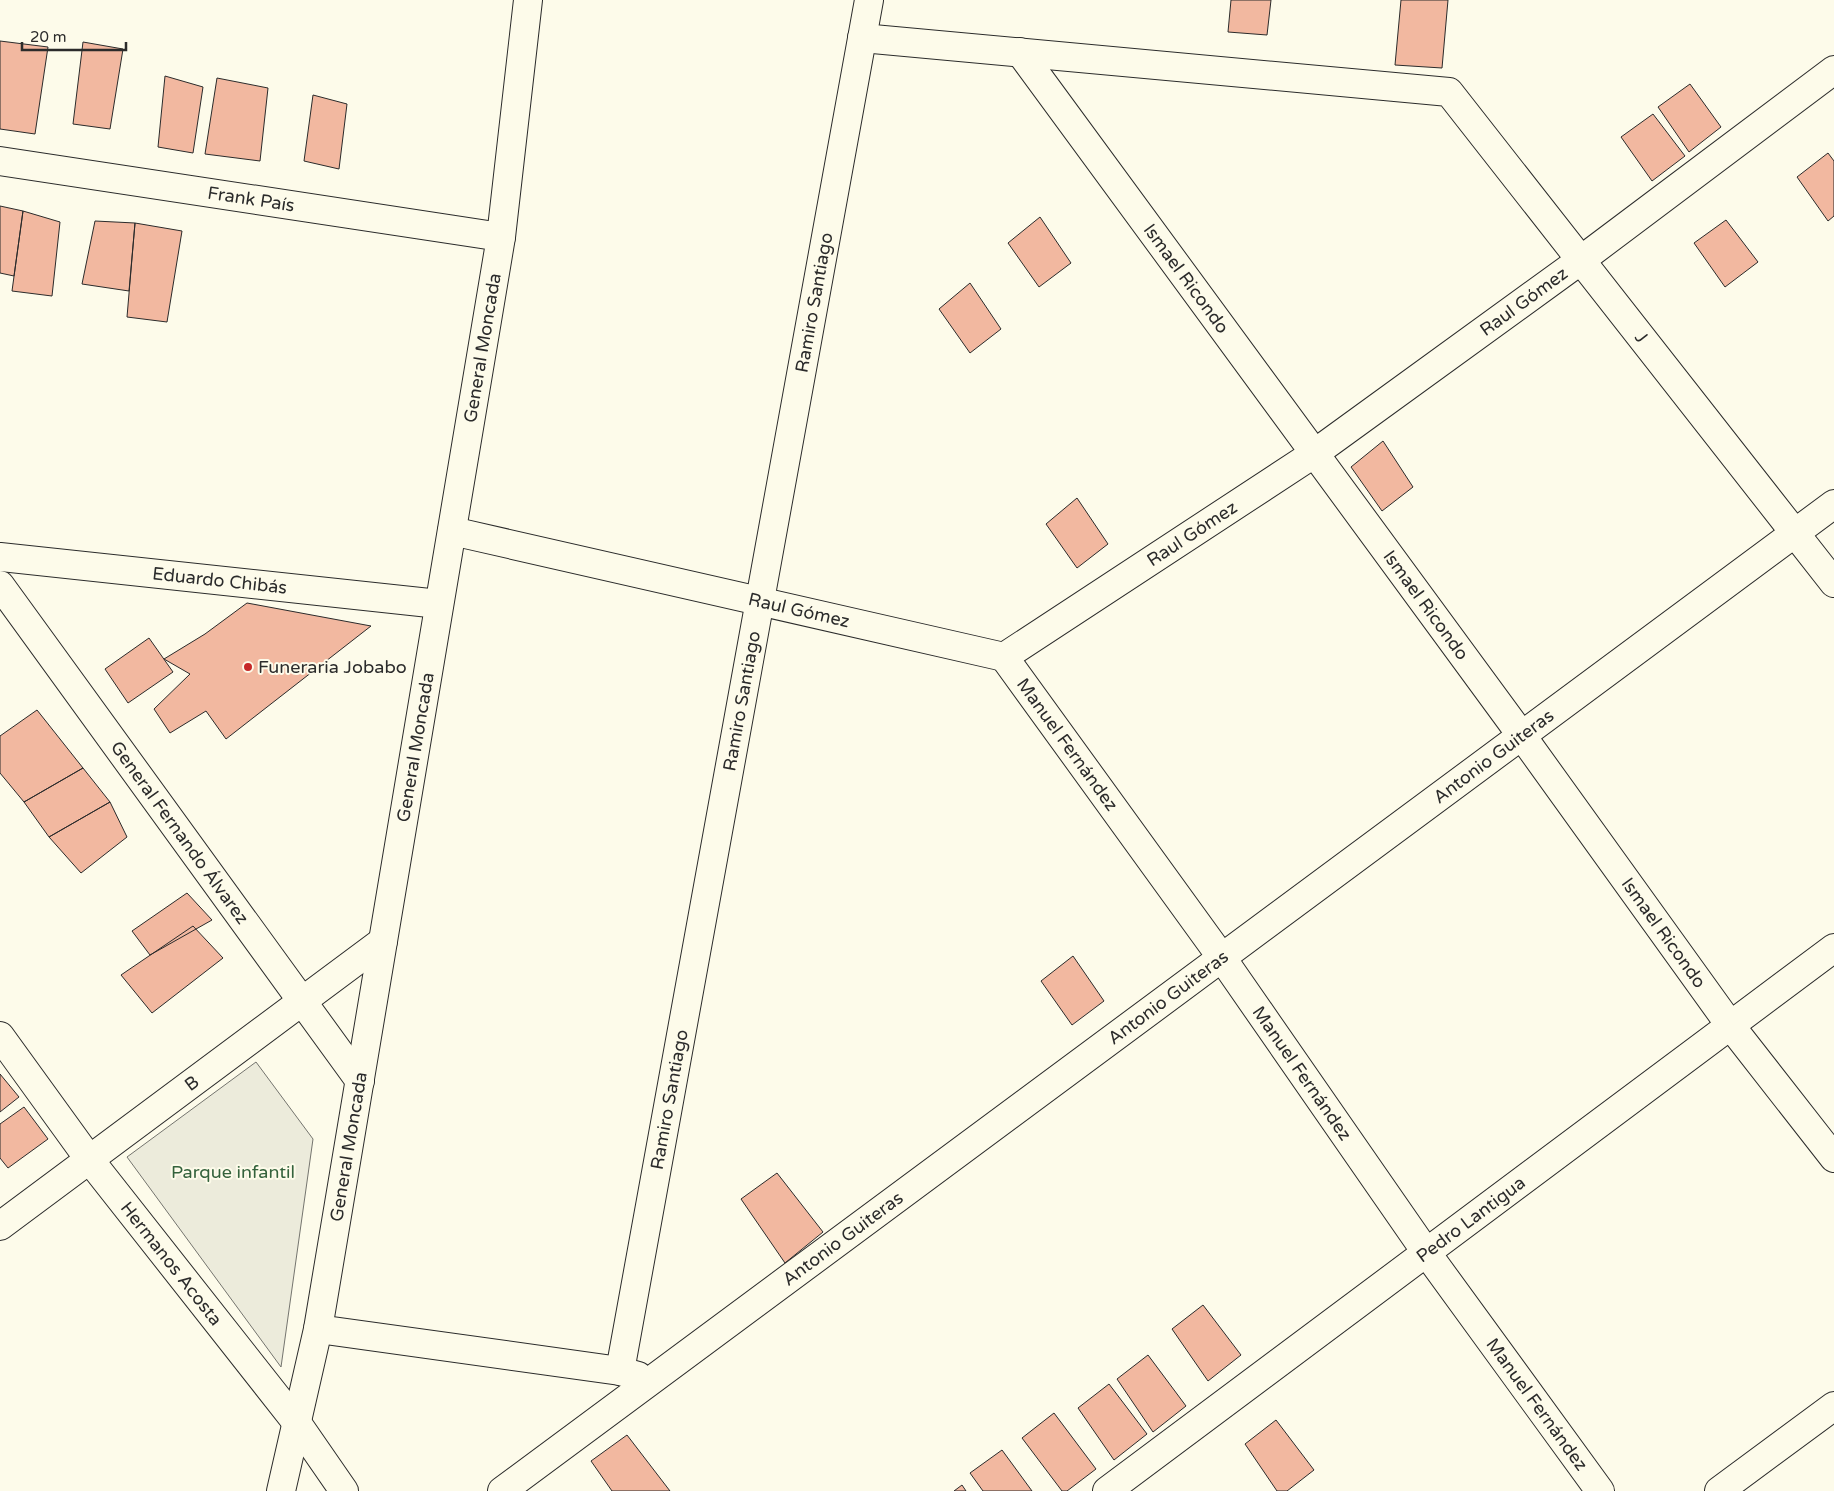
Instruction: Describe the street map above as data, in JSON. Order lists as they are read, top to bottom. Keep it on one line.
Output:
{"streets":{"street":["Frank País","Ismael Ricondo","Raul Gómez","Ramiro Santiago","J","General Moncada","Eduardo Chibás","Manuel Fernández","Antonio Guiteras","General Fernando Álvarez","B","Pedro Lantigua","Hermanos Acosta"]},"crossings":[["Frank País","General Moncada"],["Ismael Ricondo","Raul Gómez"],["Ismael Ricondo","J"],["Ismael Ricondo","Antonio Guiteras"],["Ismael Ricondo","Pedro Lantigua"],["Raul Gómez","Ramiro Santiago"],["Raul Gómez","J"],["Raul Gómez","General Moncada"],["Raul Gómez","Manuel Fernández"],["J","Antonio Guiteras"],["General Moncada","Eduardo Chibás"],["General Moncada","General Fernando Álvarez"],["General Moncada","B"],["General Moncada","Hermanos Acosta"],["Manuel Fernández","Antonio Guiteras"],["Manuel Fernández","Pedro Lantigua"],["General Fernando Álvarez","B"],["B","Hermanos Acosta"]],"parks":["Parque infantil"],"places":["Funeraria Jobabo"],"scale_bar":"20 m"}
